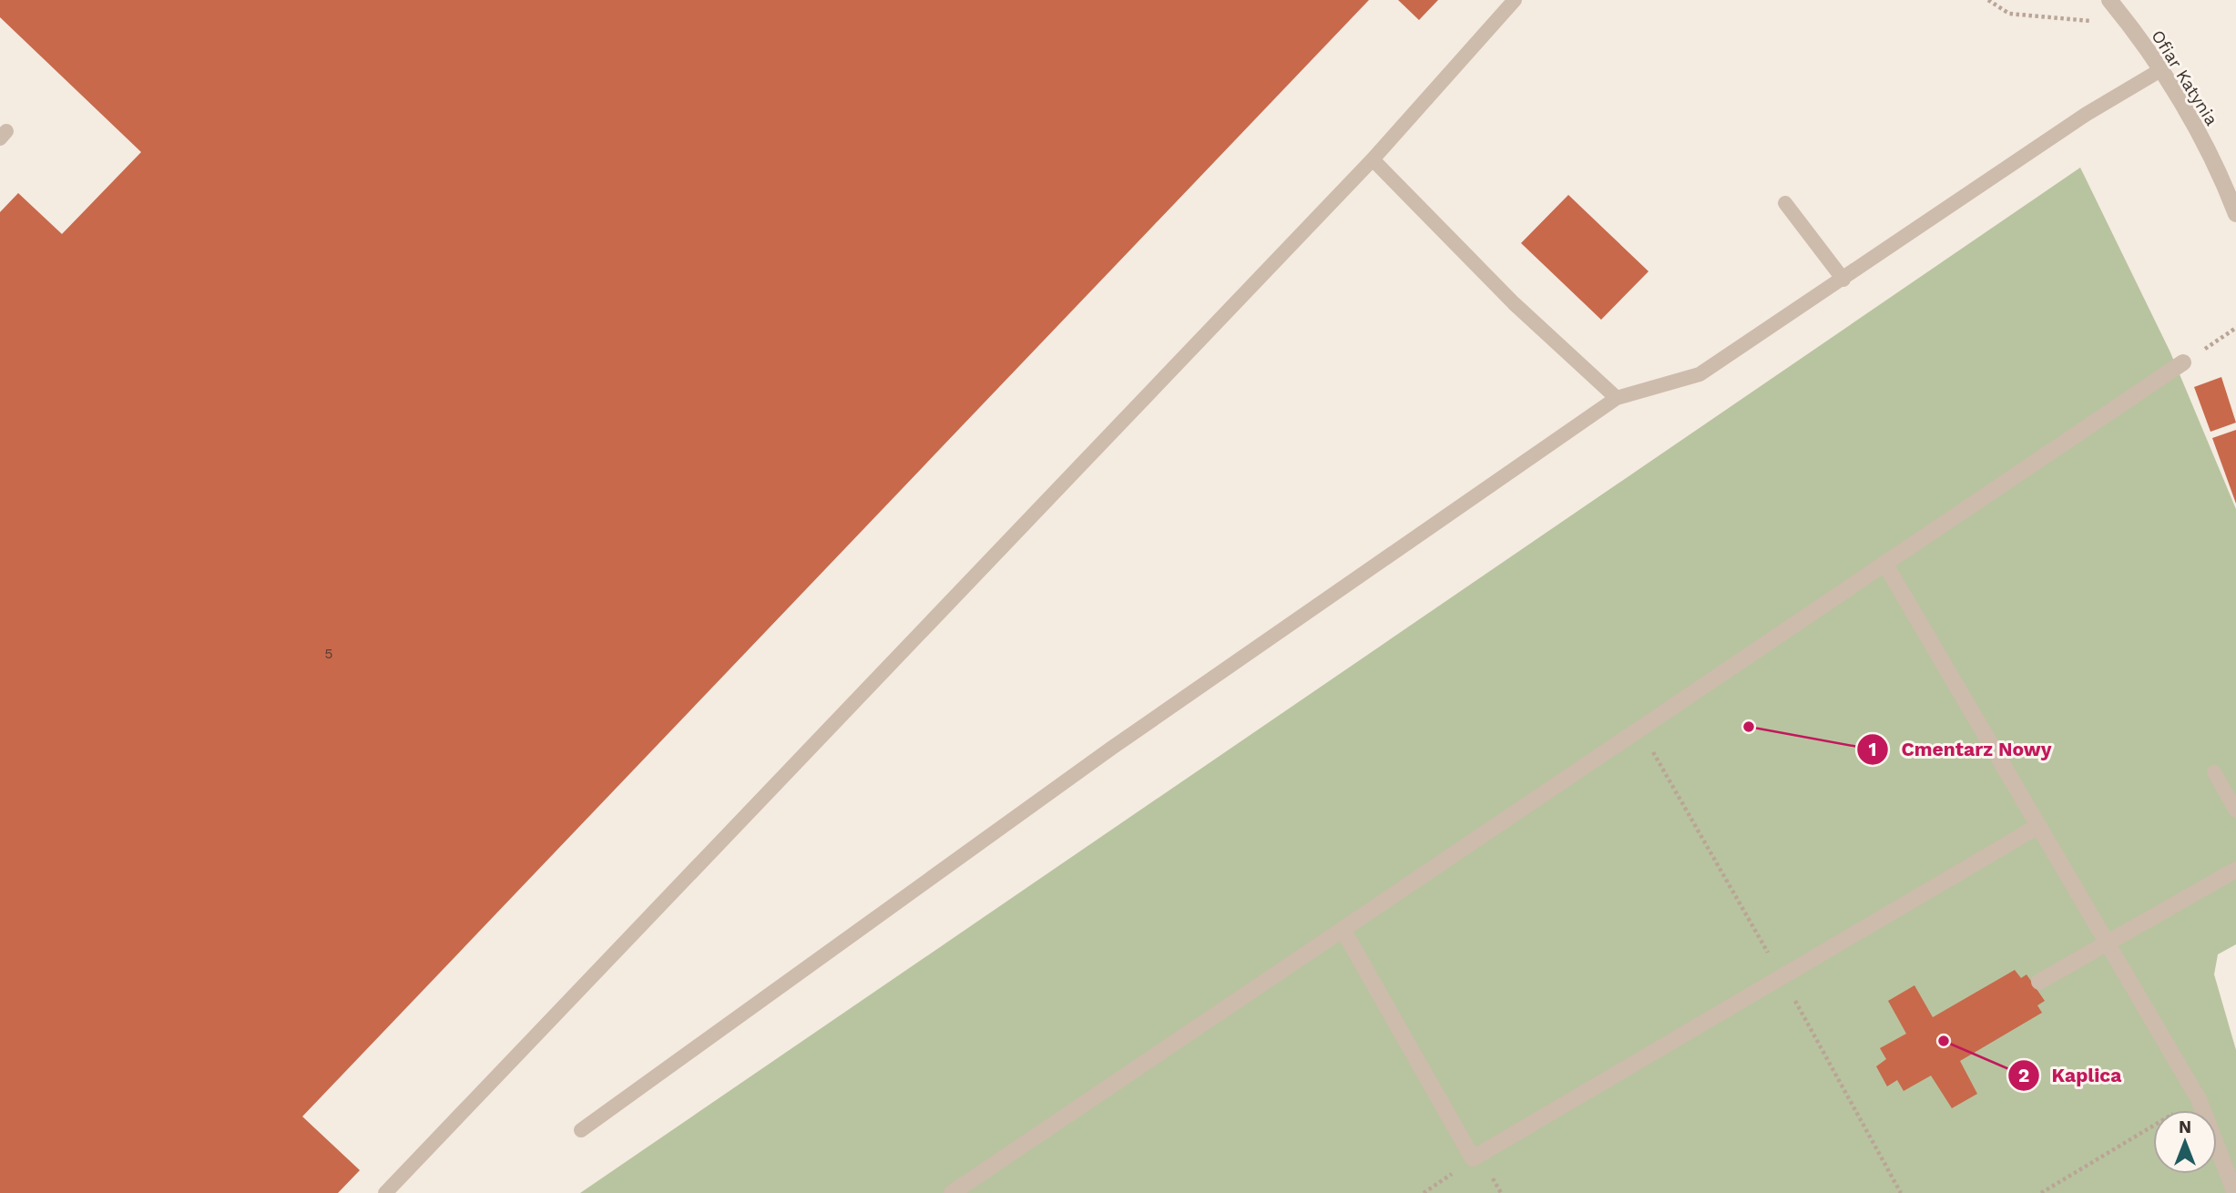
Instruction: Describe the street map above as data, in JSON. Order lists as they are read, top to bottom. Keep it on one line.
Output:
{"streets":{"street":["Ofiar Katynia"]},"places":["Cmentarz Nowy","Kaplica"],"house_numbers":["5"],"north":"top"}
